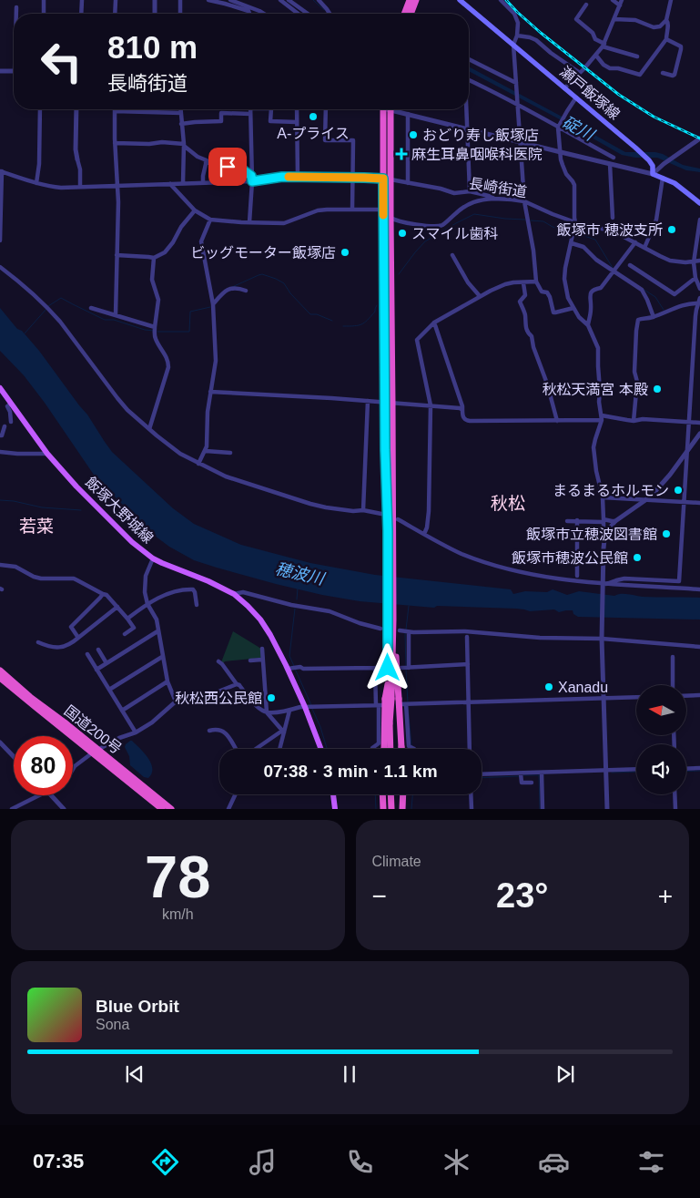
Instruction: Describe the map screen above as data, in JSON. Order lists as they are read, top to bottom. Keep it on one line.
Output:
{"streets":{"highway":["国道200号"],"main road":["瀬戸飯塚線","飯塚大野城線"],"street":["長崎街道"]},"districts":["秋松","若菜"],"water":["碇川","穂波川"],"places":{"other":["A-プライス","おどり寿し飯塚店","飯塚市 穂波支所","スマイル歯科","ビッグモーター飯塚店","秋松天満宮 本殿","まるまるホルモン","飯塚市立穂波図書館","飯塚市穂波公民館","Xanadu","秋松西公民館"],"health":["麻生耳鼻咽喉科医院"]},"north":"left","page":{"turn":["810 m","長崎街道"],"limit":"80","trip":"07:38 · 3 min · 1.1 km","tile":[["78","km/h"],"Climate"],"heat":["−","23°","+"],"song":["Blue Orbit","Sona"],"tabs":"07:35"}}
